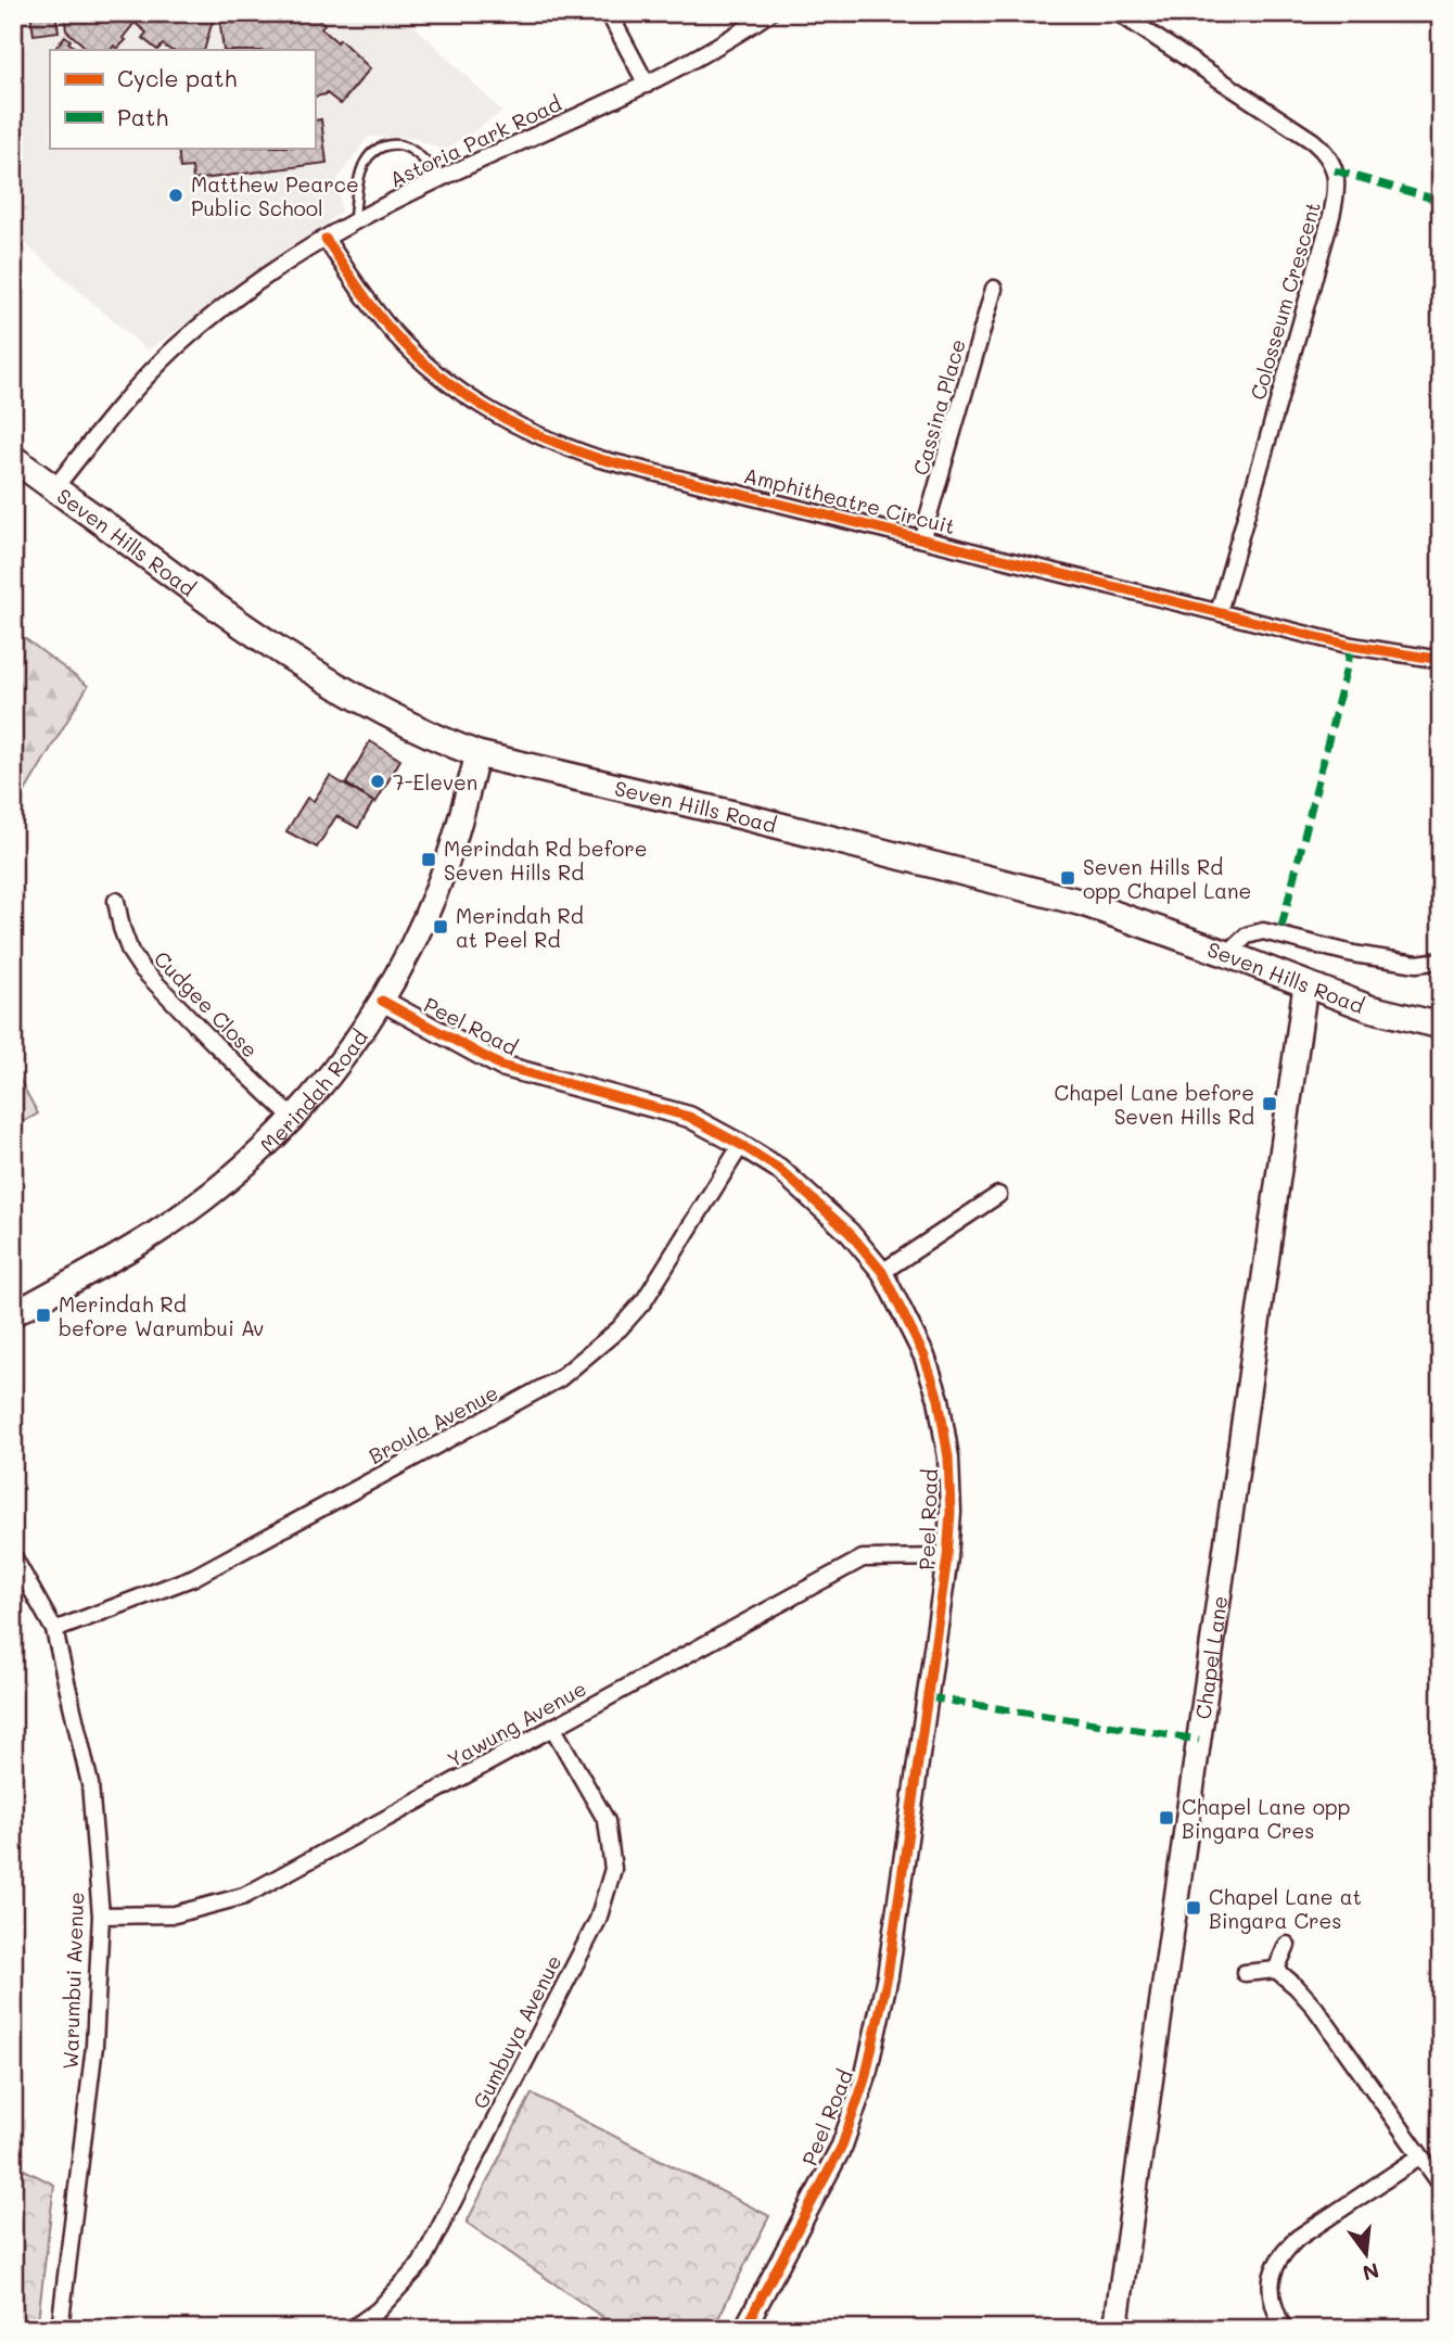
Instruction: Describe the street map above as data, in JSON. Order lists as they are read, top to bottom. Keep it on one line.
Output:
{"streets":{"main road":["Seven Hills Road","Merindah Road","Chapel Lane"],"street":["Astoria Park Road","Colosseum Crescent","Cassina Place","Amphitheatre Circuit","Cudgee Close","Peel Road","Broula Avenue","Yawung Avenue","Warumbui Avenue","Gumbuya Avenue"]},"crossings":[["Astoria Park Road","Amphitheatre Circuit"],["Astoria Park Road","Seven Hills Road"],["Colosseum Crescent","Amphitheatre Circuit"],["Cassina Place","Amphitheatre Circuit"],["Seven Hills Road","Merindah Road"],["Seven Hills Road","Chapel Lane"],["Cudgee Close","Merindah Road"],["Peel Road","Merindah Road"],["Peel Road","Broula Avenue"],["Peel Road","Yawung Avenue"],["Broula Avenue","Warumbui Avenue"],["Yawung Avenue","Warumbui Avenue"],["Yawung Avenue","Gumbuya Avenue"]],"places":{"other":["Matthew Pearce Public School","7-Eleven"],"transit":["Merindah Rd before Seven Hills Rd","Seven Hills Rd opp Chapel Lane","Merindah Rd at Peel Rd","Chapel Lane before Seven Hills Rd","Merindah Rd before Warumbui Av","Chapel Lane opp Bingara Cres","Chapel Lane at Bingara Cres"]},"legend":["Cycle path","Path"],"north":"bottom"}
